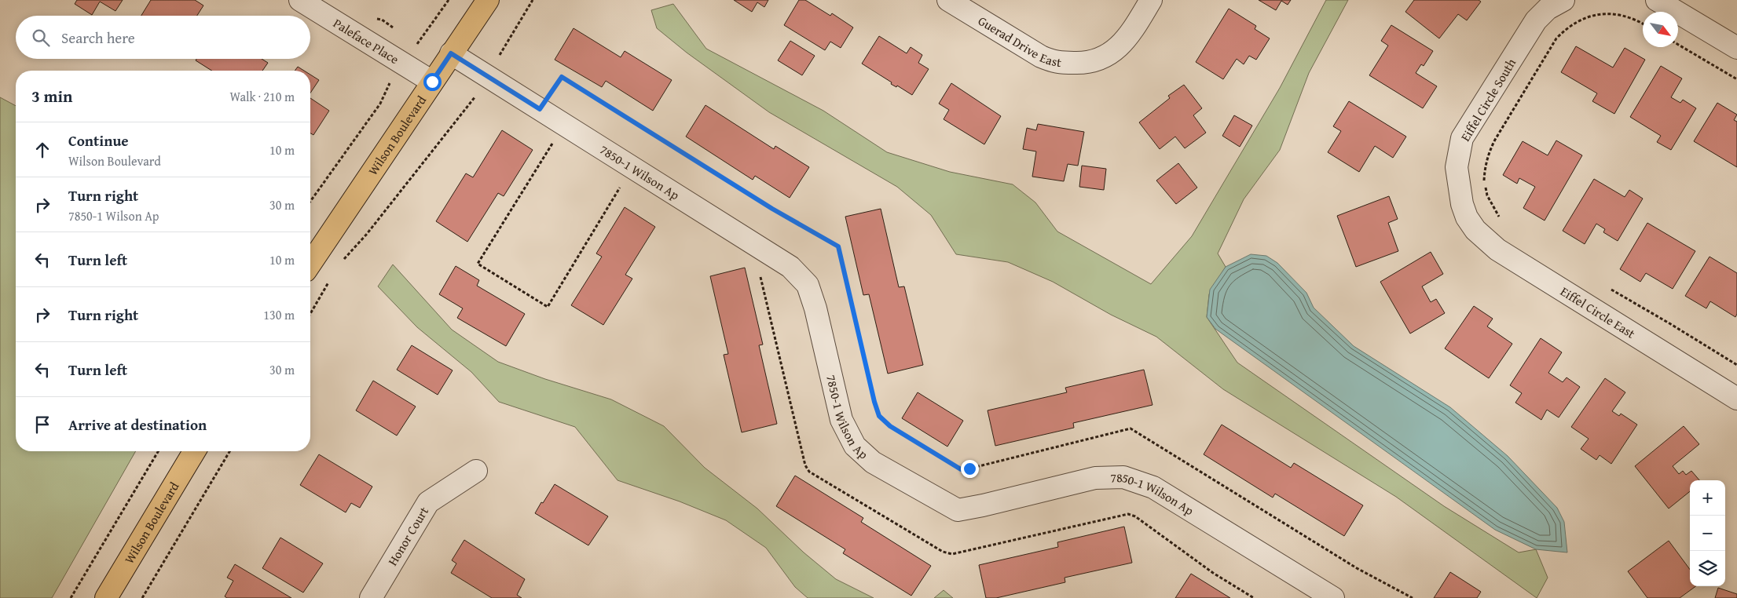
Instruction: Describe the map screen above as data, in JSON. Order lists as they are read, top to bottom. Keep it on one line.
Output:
{"streets":{"main road":["Wilson Boulevard"],"street":["Guerad Drive East","Paleface Place","Eiffel Circle South","7850-1 Wilson Ap","Eiffel Circle East","Honor Court"]},"crossings":[["Paleface Place","Wilson Boulevard"],["Eiffel Circle South","Eiffel Circle East"],["Wilson Boulevard","7850-1 Wilson Ap"]],"north":"bottom right","page":{"search":"Search here","heading":["3 min","Walk · 210 m"],"list":[["Continue","Wilson Boulevard","10 m"],["Turn right","7850-1 Wilson Ap","30 m"],["Turn left","10 m"],["Turn right","130 m"],["Turn left","30 m"],"Arrive at destination"],"map_buttons":["+","−"]}}
